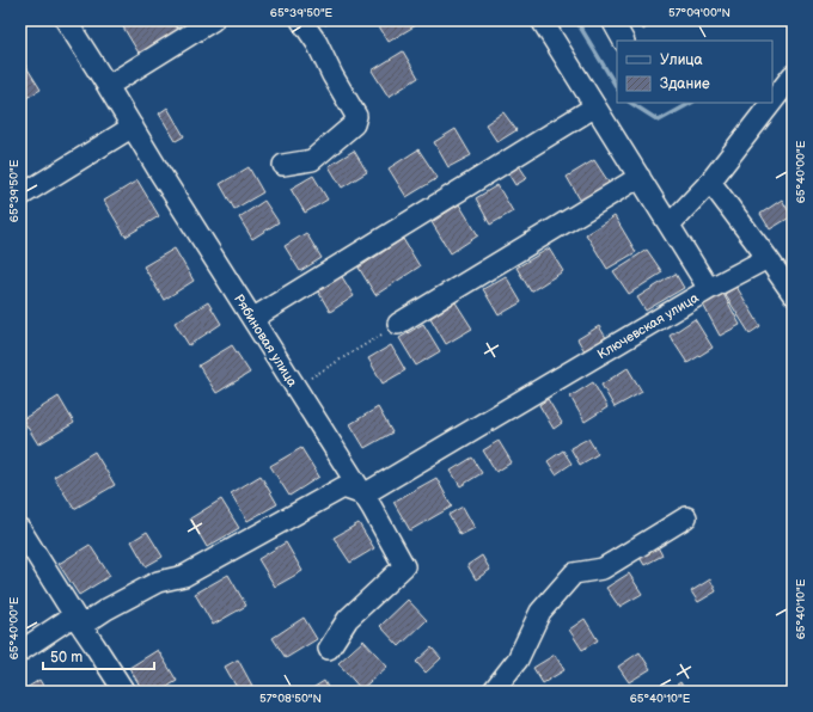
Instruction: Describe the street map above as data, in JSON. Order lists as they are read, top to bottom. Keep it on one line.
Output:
{"streets":{"street":["Ключевская улица","Рябиновая улица"]},"crossings":[["Ключевская улица","Рябиновая улица"]],"legend":["Улица","Здание"],"scale_bar":"50 m","coordinates":["65°39'50\"E","57°09'00\"N","65°40'00\"E","65°40'10\"E","57°08'50\"N"]}
